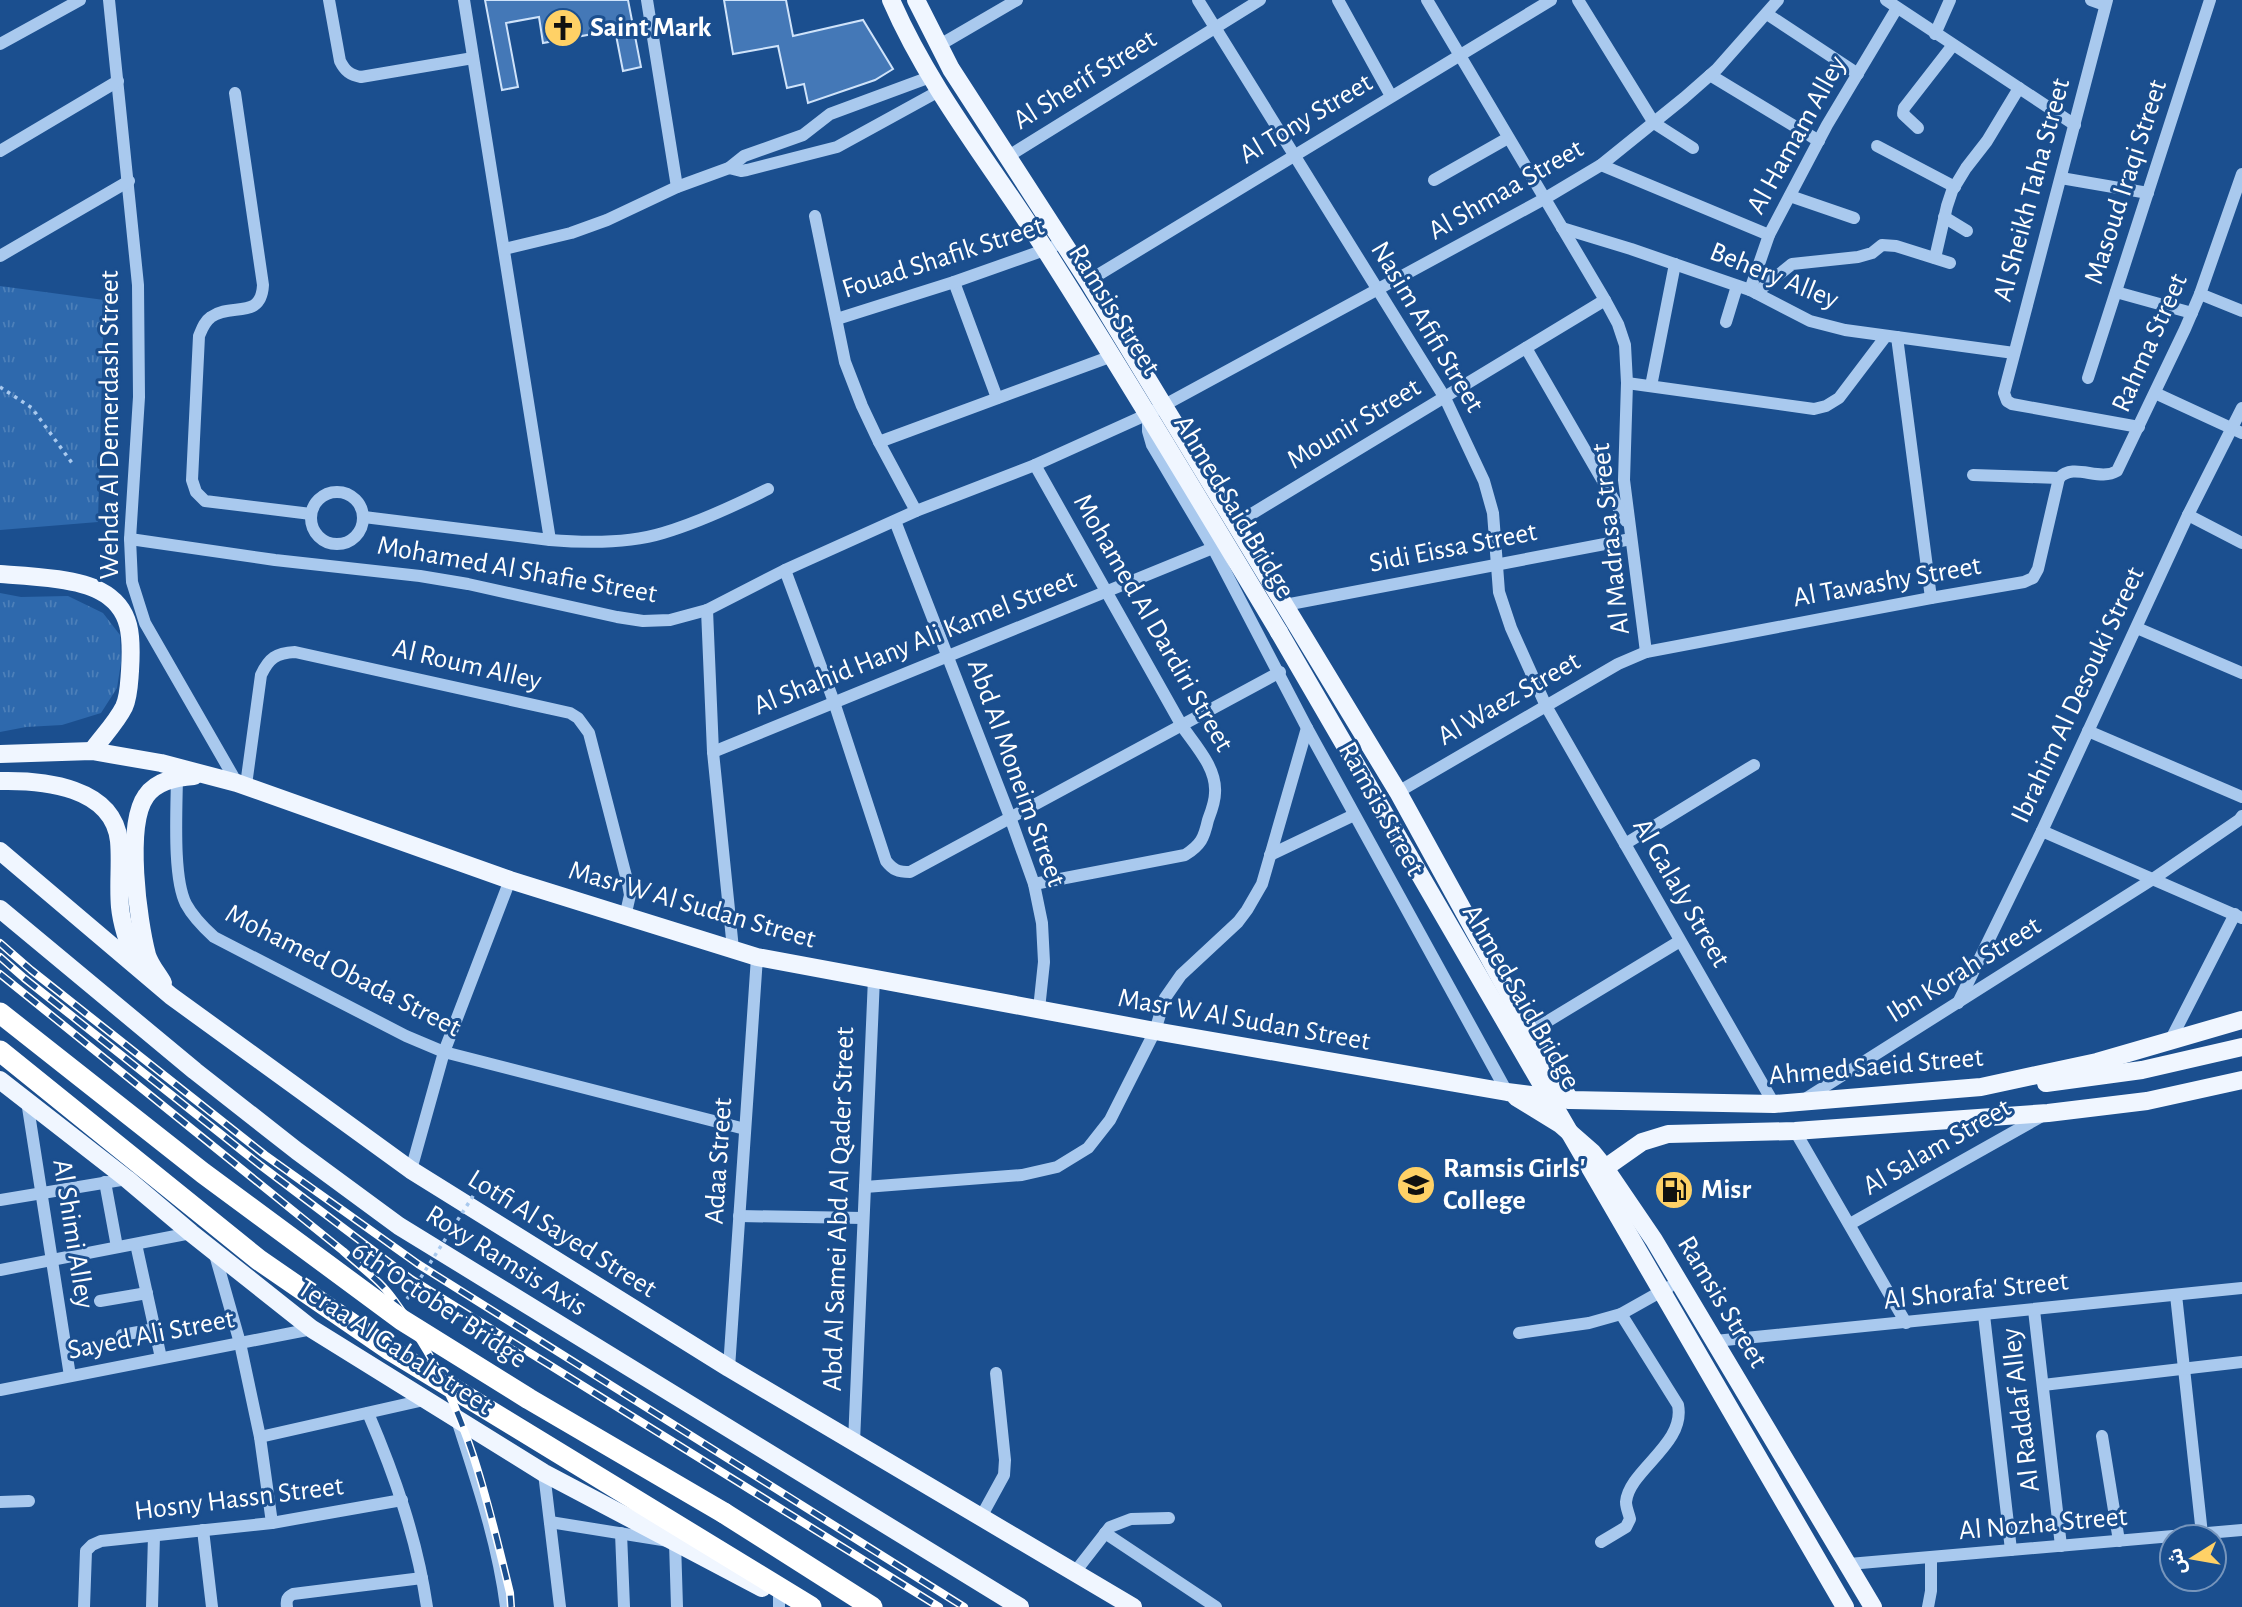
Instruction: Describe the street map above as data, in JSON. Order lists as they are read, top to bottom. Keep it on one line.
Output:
{"streets":{"highway":["6th October Bridge"],"main road":["Ramsis Street","Ahmed Said Bridge","Masr W Al Sudan Street","Ahmed Saeid Street","Lotfi Al Sayed Street","Roxy Ramsis Axis","Teraa Al Gabal Street"],"street":["Al Sherif Street","Al Tony Street","Al Hamam Alley","Masoud Iraqi Street","Al Shmaa Street","Al Sheikh Taha Street","Fouad Shafik Street","Behery Alley","Nasim Afifi Street","Rahma Street","Mounir Street","Wehda Al Demerdash Street","Al Madrasa Street","Sidi Eissa Street","Mohamed Al Shafie Street","Al Tawashy Street","Mohamed Al Dardiri Street","Al Shahid Hany Ali Kamel Street","Al Roum Alley","Ibrahim Al Desouki Street","Al Waez Street","Abd Al Moneim Street","Al Galaly Street","Ibn Korah Street","Mohamed Obada Street","Al Salam Street","Adaa Street","Abd Al Samei Abd Al Qader Street","Al Shimi Alley","Al Shorafa' Street","Sayed Ali Street","Al Raddaf Alley","Hosny Hassn Street","Al Nozha Street"]},"crossings":[["Al Sherif Street","Ramsis Street"],["Al Sherif Street","Nasim Afifi Street"],["Al Tony Street","Ramsis Street"],["Al Tony Street","Nasim Afifi Street"],["Al Tony Street","Al Madrasa Street"],["Al Hamam Alley","Behery Alley"],["Al Shmaa Street","Ramsis Street"],["Al Shmaa Street","Nasim Afifi Street"],["Al Shmaa Street","Ahmed Said Bridge"],["Al Shmaa Street","Al Madrasa Street"],["Al Shmaa Street","Mohamed Al Shafie Street"],["Al Sheikh Taha Street","Behery Alley"],["Al Sheikh Taha Street","Rahma Street"],["Fouad Shafik Street","Ramsis Street"],["Behery Alley","Al Madrasa Street"],["Ramsis Street","Mounir Street"],["Ramsis Street","Ahmed Said Bridge"],["Ramsis Street","Sidi Eissa Street"],["Ramsis Street","Mohamed Al Shafie Street"],["Ramsis Street","Al Shahid Hany Ali Kamel Street"],["Ramsis Street","Al Waez Street"],["Ramsis Street","Masr W Al Sudan Street"],["Ramsis Street","Ahmed Saeid Street"],["Ramsis Street","Al Shorafa' Street"],["Ramsis Street","Al Nozha Street"],["Nasim Afifi Street","Mounir Street"],["Nasim Afifi Street","Sidi Eissa Street"],["Nasim Afifi Street","Al Waez Street"],["Nasim Afifi Street","Al Galaly Street"],["Rahma Street","Al Tawashy Street"],["Mounir Street","Al Madrasa Street"],["Wehda Al Demerdash Street","Mohamed Al Shafie Street"],["Wehda Al Demerdash Street","Al Roum Alley"],["Wehda Al Demerdash Street","Masr W Al Sudan Street"],["Ahmed Said Bridge","Mohamed Al Shafie Street"],["Al Madrasa Street","Sidi Eissa Street"],["Al Madrasa Street","Al Tawashy Street"],["Al Madrasa Street","Al Waez Street"],["Mohamed Al Shafie Street","Mohamed Al Dardiri Street"],["Mohamed Al Shafie Street","Abd Al Moneim Street"],["Al Tawashy Street","Al Waez Street"],["Mohamed Al Dardiri Street","Al Shahid Hany Ali Kamel Street"],["Mohamed Al Dardiri Street","Abd Al Moneim Street"],["Al Shahid Hany Ali Kamel Street","Abd Al Moneim Street"],["Al Roum Alley","Masr W Al Sudan Street"],["Ibrahim Al Desouki Street","Ibn Korah Street"],["Al Waez Street","Al Galaly Street"],["Abd Al Moneim Street","Masr W Al Sudan Street"],["Al Galaly Street","Ahmed Saeid Street"],["Masr W Al Sudan Street","Mohamed Obada Street"],["Masr W Al Sudan Street","Ahmed Saeid Street"],["Masr W Al Sudan Street","Adaa Street"],["Masr W Al Sudan Street","Abd Al Samei Abd Al Qader Street"],["Ibn Korah Street","Ahmed Saeid Street"],["Mohamed Obada Street","Adaa Street"],["Ahmed Saeid Street","Al Salam Street"],["Adaa Street","Lotfi Al Sayed Street"],["Abd Al Samei Abd Al Qader Street","Lotfi Al Sayed Street"],["Al Shimi Alley","Sayed Ali Street"],["Al Shimi Alley","Teraa Al Gabal Street"],["Al Shorafa' Street","Al Raddaf Alley"],["Sayed Ali Street","Teraa Al Gabal Street"],["Al Raddaf Alley","Al Nozha Street"]],"places":{"church":["Saint Mark"],"school or university":["Ramsis Girls' College"],"fuel station":["Misr"]},"north":"left"}
